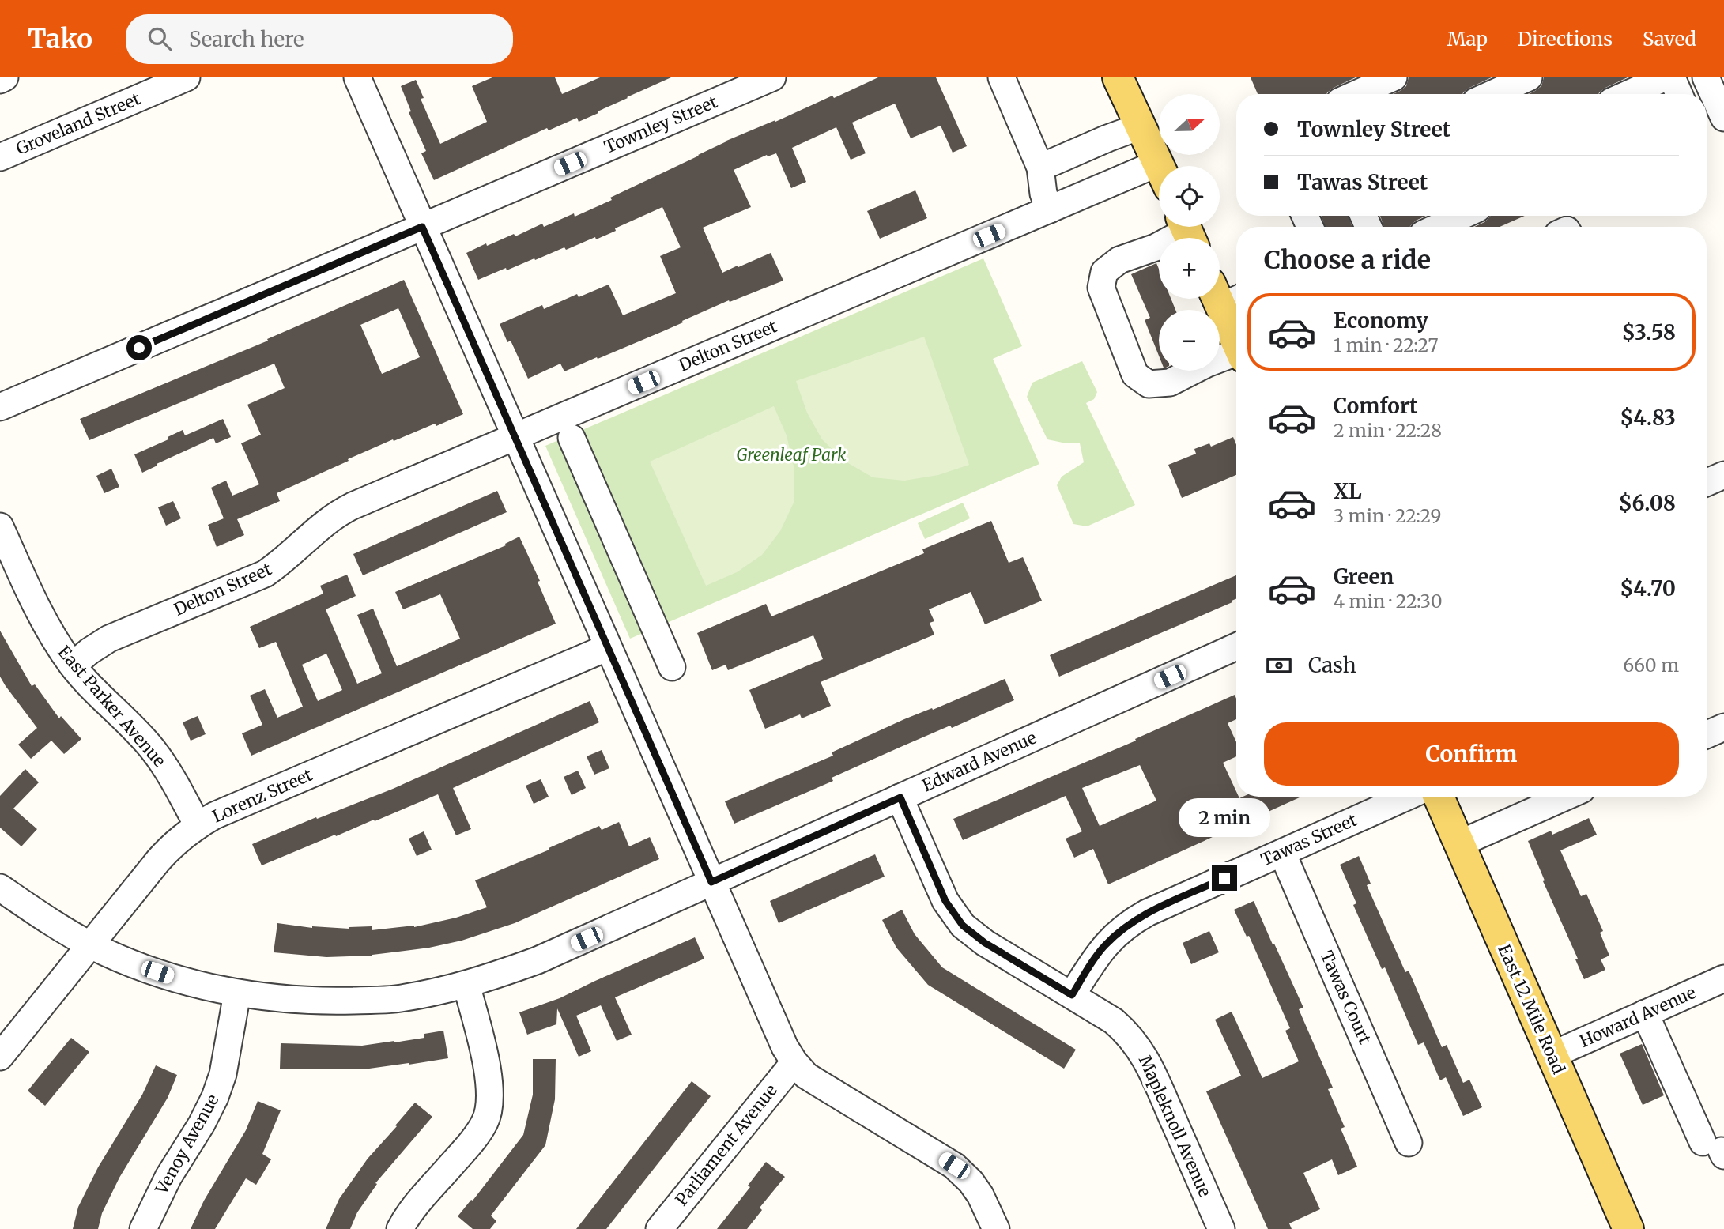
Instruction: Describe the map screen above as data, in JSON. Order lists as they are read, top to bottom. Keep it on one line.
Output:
{"streets":{"main road":["East 12 Mile Road"],"street":["Groveland Street","Townley Street","Delton Street","East Parker Avenue","Edward Avenue","Lorenz Street","Tawas Street","Tawas Court","Howard Avenue","Mapleknoll Avenue","Venoy Avenue","Parliament Avenue"]},"crossings":[["Delton Street","East Parker Avenue"],["East Parker Avenue","Lorenz Street"],["Edward Avenue","Lorenz Street"],["Edward Avenue","Mapleknoll Avenue"],["Edward Avenue","Venoy Avenue"],["Tawas Street","Tawas Court"],["Tawas Street","Mapleknoll Avenue"],["East 12 Mile Road","Howard Avenue"]],"parks":["Greenleaf Park"],"north":"right","page":{"header":"Tako","search":"Search here","nav":["Map","Directions","Saved"],"map_buttons":["+","−"],"banner":["Townley Street","Tawas Street"],"heading":"Choose a ride","list":[{"name":"Economy","note":"1 min · 22:27","value":"$3.58"},{"name":"Comfort","note":"2 min · 22:28","value":"$4.83"},{"name":"XL","note":"3 min · 22:29","value":"$6.08"},{"name":"Green","note":"4 min · 22:30","value":"$4.70"}],"pay":["Cash","660 m"],"buttons":"Confirm","bubble":"2 min"}}
